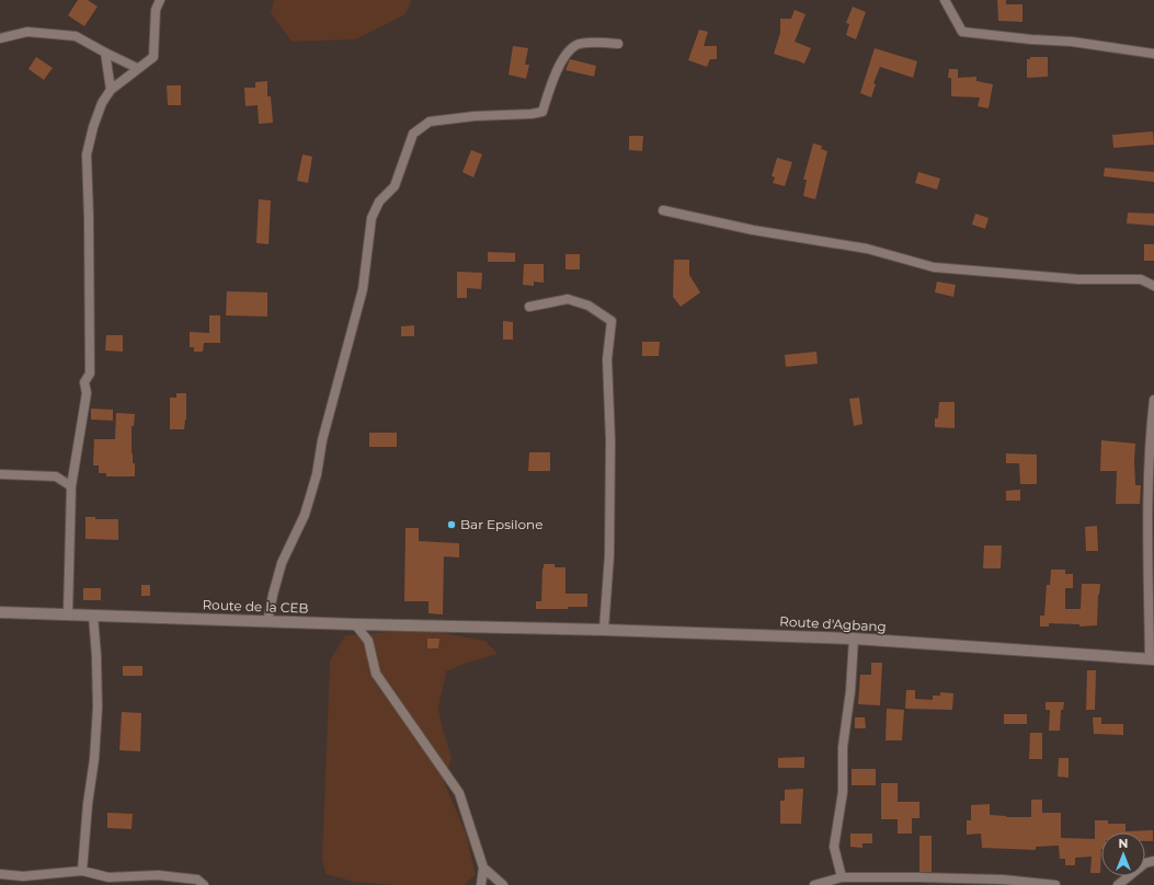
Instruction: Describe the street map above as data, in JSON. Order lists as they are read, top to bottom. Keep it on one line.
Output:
{"streets":{"main road":["Route de la CEB","Route d'Agbang"]},"crossings":[["Route de la CEB","Route d'Agbang"]],"places":["Bar Epsilone"],"north":"top"}
